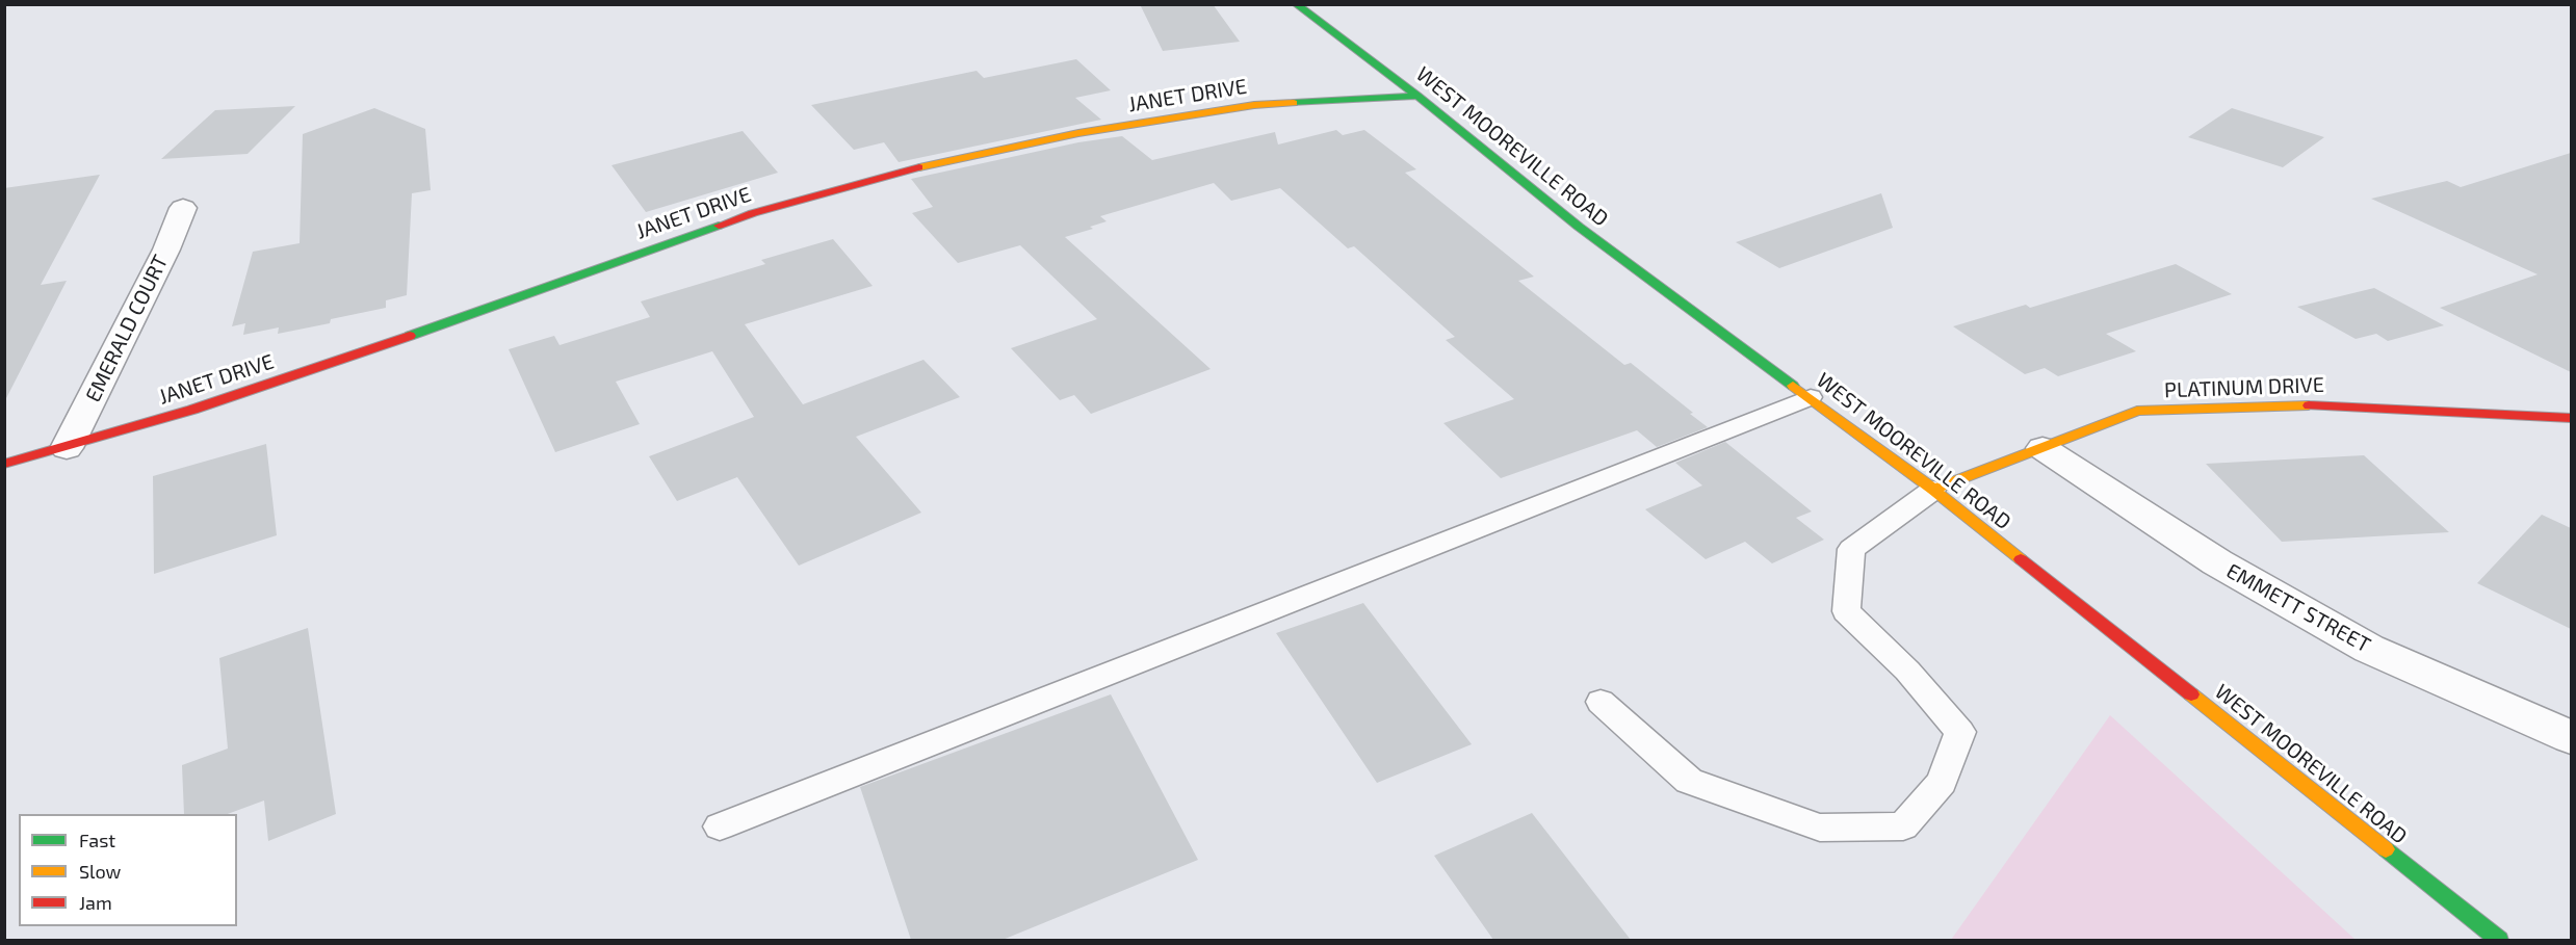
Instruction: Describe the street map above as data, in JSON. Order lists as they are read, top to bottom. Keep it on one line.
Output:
{"streets":{"street":["JANET DRIVE","WEST MOOREVILLE ROAD","EMERALD COURT","PLATINUM DRIVE","EMMETT STREET"]},"crossings":[["JANET DRIVE","WEST MOOREVILLE ROAD"],["JANET DRIVE","EMERALD COURT"],["WEST MOOREVILLE ROAD","PLATINUM DRIVE"],["PLATINUM DRIVE","EMMETT STREET"]],"legend":["Fast","Slow","Jam"]}
